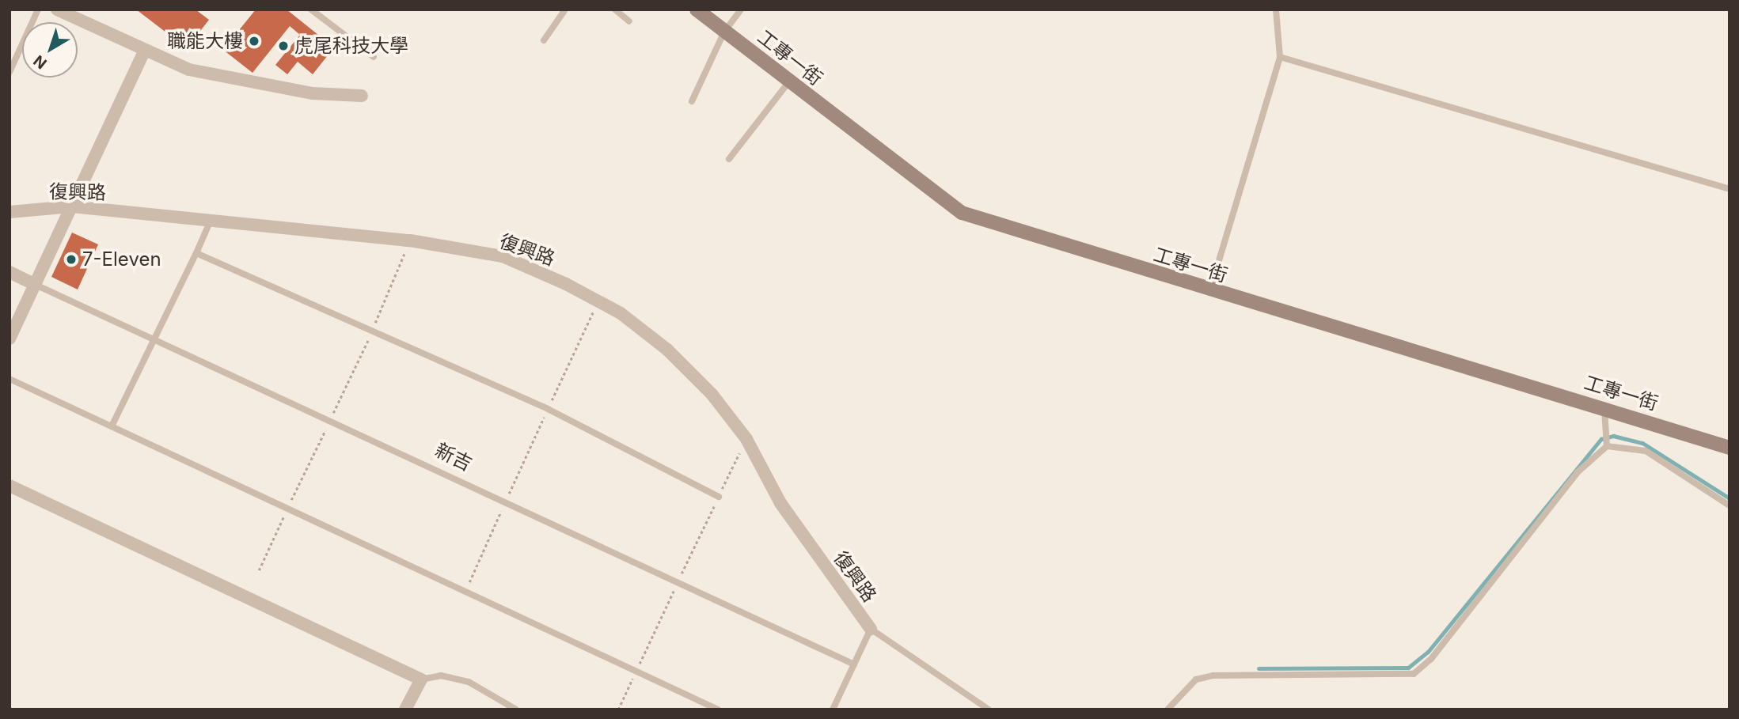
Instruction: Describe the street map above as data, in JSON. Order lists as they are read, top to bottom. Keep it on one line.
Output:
{"streets":{"street":["工專一街","復興路"],"lane":["新吉"]},"places":["職能大樓","虎尾科技大學","7-Eleven"],"north":"bottom left"}
